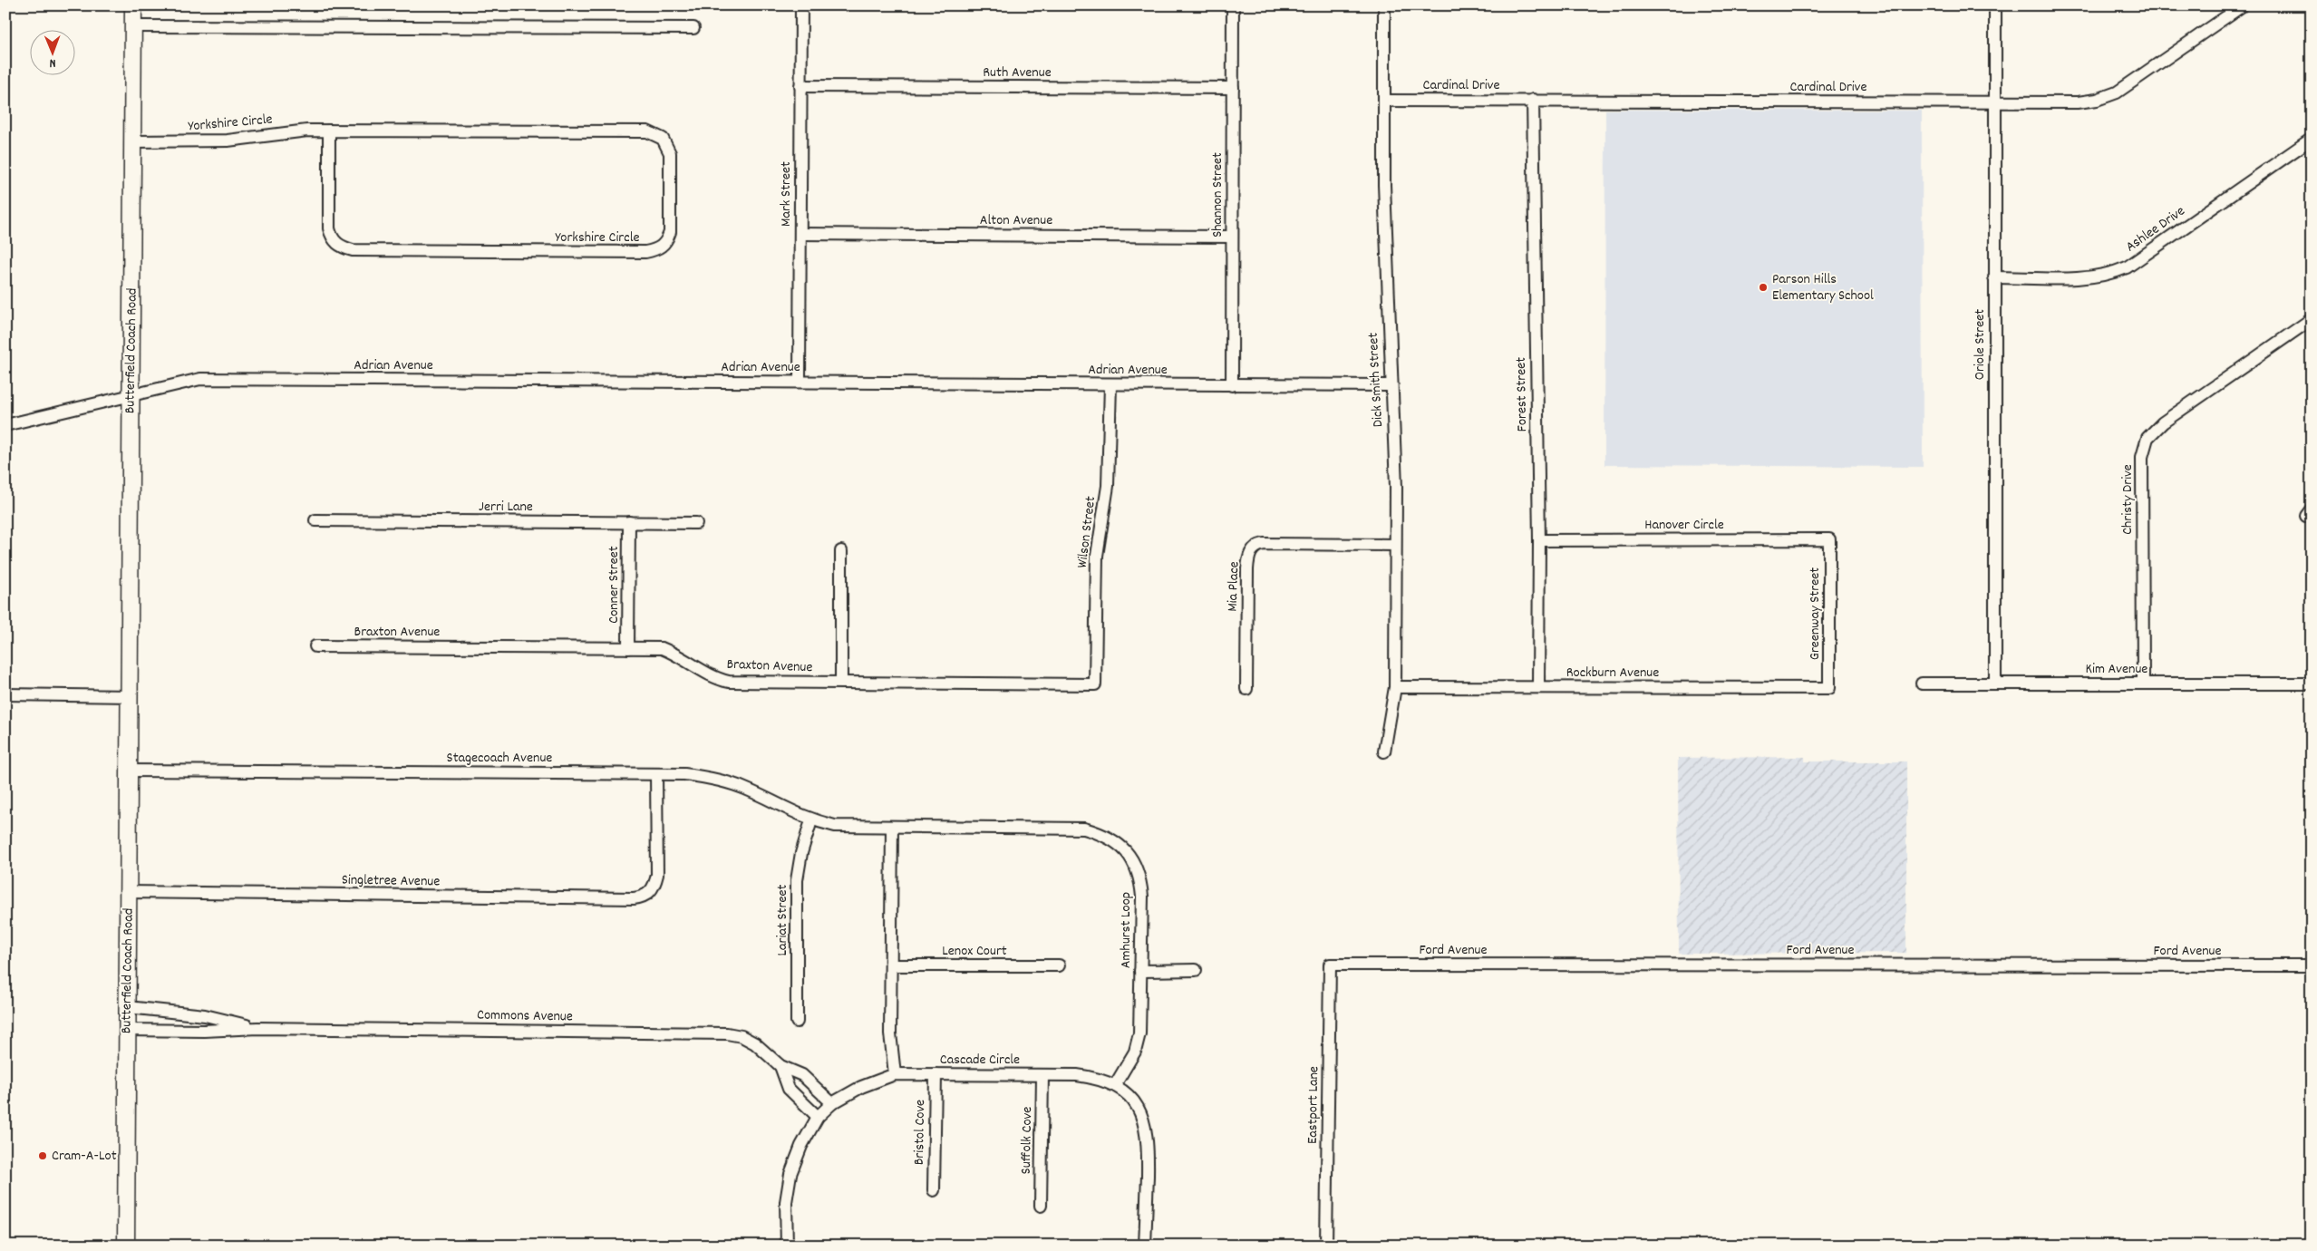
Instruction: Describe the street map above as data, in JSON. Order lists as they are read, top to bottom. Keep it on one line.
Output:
{"streets":{"main road":["Butterfield Coach Road"],"street":["Ruth Avenue","Cardinal Drive","Yorkshire Circle","Mark Street","Shannon Street","Alton Avenue","Ashlee Drive","Oriole Street","Adrian Avenue","Dick Smith Street","Forest Street","Christy Drive","Jerri Lane","Hanover Circle","Wilson Street","Conner Street","Mia Place","Greenway Street","Braxton Avenue","Kim Avenue","Rockburn Avenue","Stagecoach Avenue","Singletree Avenue","Lariat Street","Amhurst Loop","Ford Avenue","Lenox Court","Commons Avenue","Cascade Circle","Eastport Lane","Bristol Cove","Suffolk Cove"]},"crossings":[["Ruth Avenue","Mark Street"],["Ruth Avenue","Shannon Street"],["Cardinal Drive","Oriole Street"],["Cardinal Drive","Dick Smith Street"],["Cardinal Drive","Forest Street"],["Yorkshire Circle","Butterfield Coach Road"],["Mark Street","Alton Avenue"],["Mark Street","Adrian Avenue"],["Shannon Street","Alton Avenue"],["Shannon Street","Adrian Avenue"],["Ashlee Drive","Oriole Street"],["Oriole Street","Kim Avenue"],["Butterfield Coach Road","Adrian Avenue"],["Butterfield Coach Road","Stagecoach Avenue"],["Butterfield Coach Road","Singletree Avenue"],["Butterfield Coach Road","Commons Avenue"],["Adrian Avenue","Dick Smith Street"],["Adrian Avenue","Wilson Street"],["Dick Smith Street","Mia Place"],["Dick Smith Street","Rockburn Avenue"],["Forest Street","Hanover Circle"],["Forest Street","Rockburn Avenue"],["Christy Drive","Kim Avenue"],["Jerri Lane","Conner Street"],["Hanover Circle","Greenway Street"],["Wilson Street","Braxton Avenue"],["Conner Street","Braxton Avenue"],["Greenway Street","Rockburn Avenue"],["Stagecoach Avenue","Singletree Avenue"],["Stagecoach Avenue","Lariat Street"],["Stagecoach Avenue","Amhurst Loop"],["Amhurst Loop","Cascade Circle"],["Ford Avenue","Eastport Lane"],["Commons Avenue","Cascade Circle"],["Cascade Circle","Bristol Cove"],["Cascade Circle","Suffolk Cove"]],"places":["Parson Hills Elementary School","Cram-A-Lot"],"north":"bottom"}
